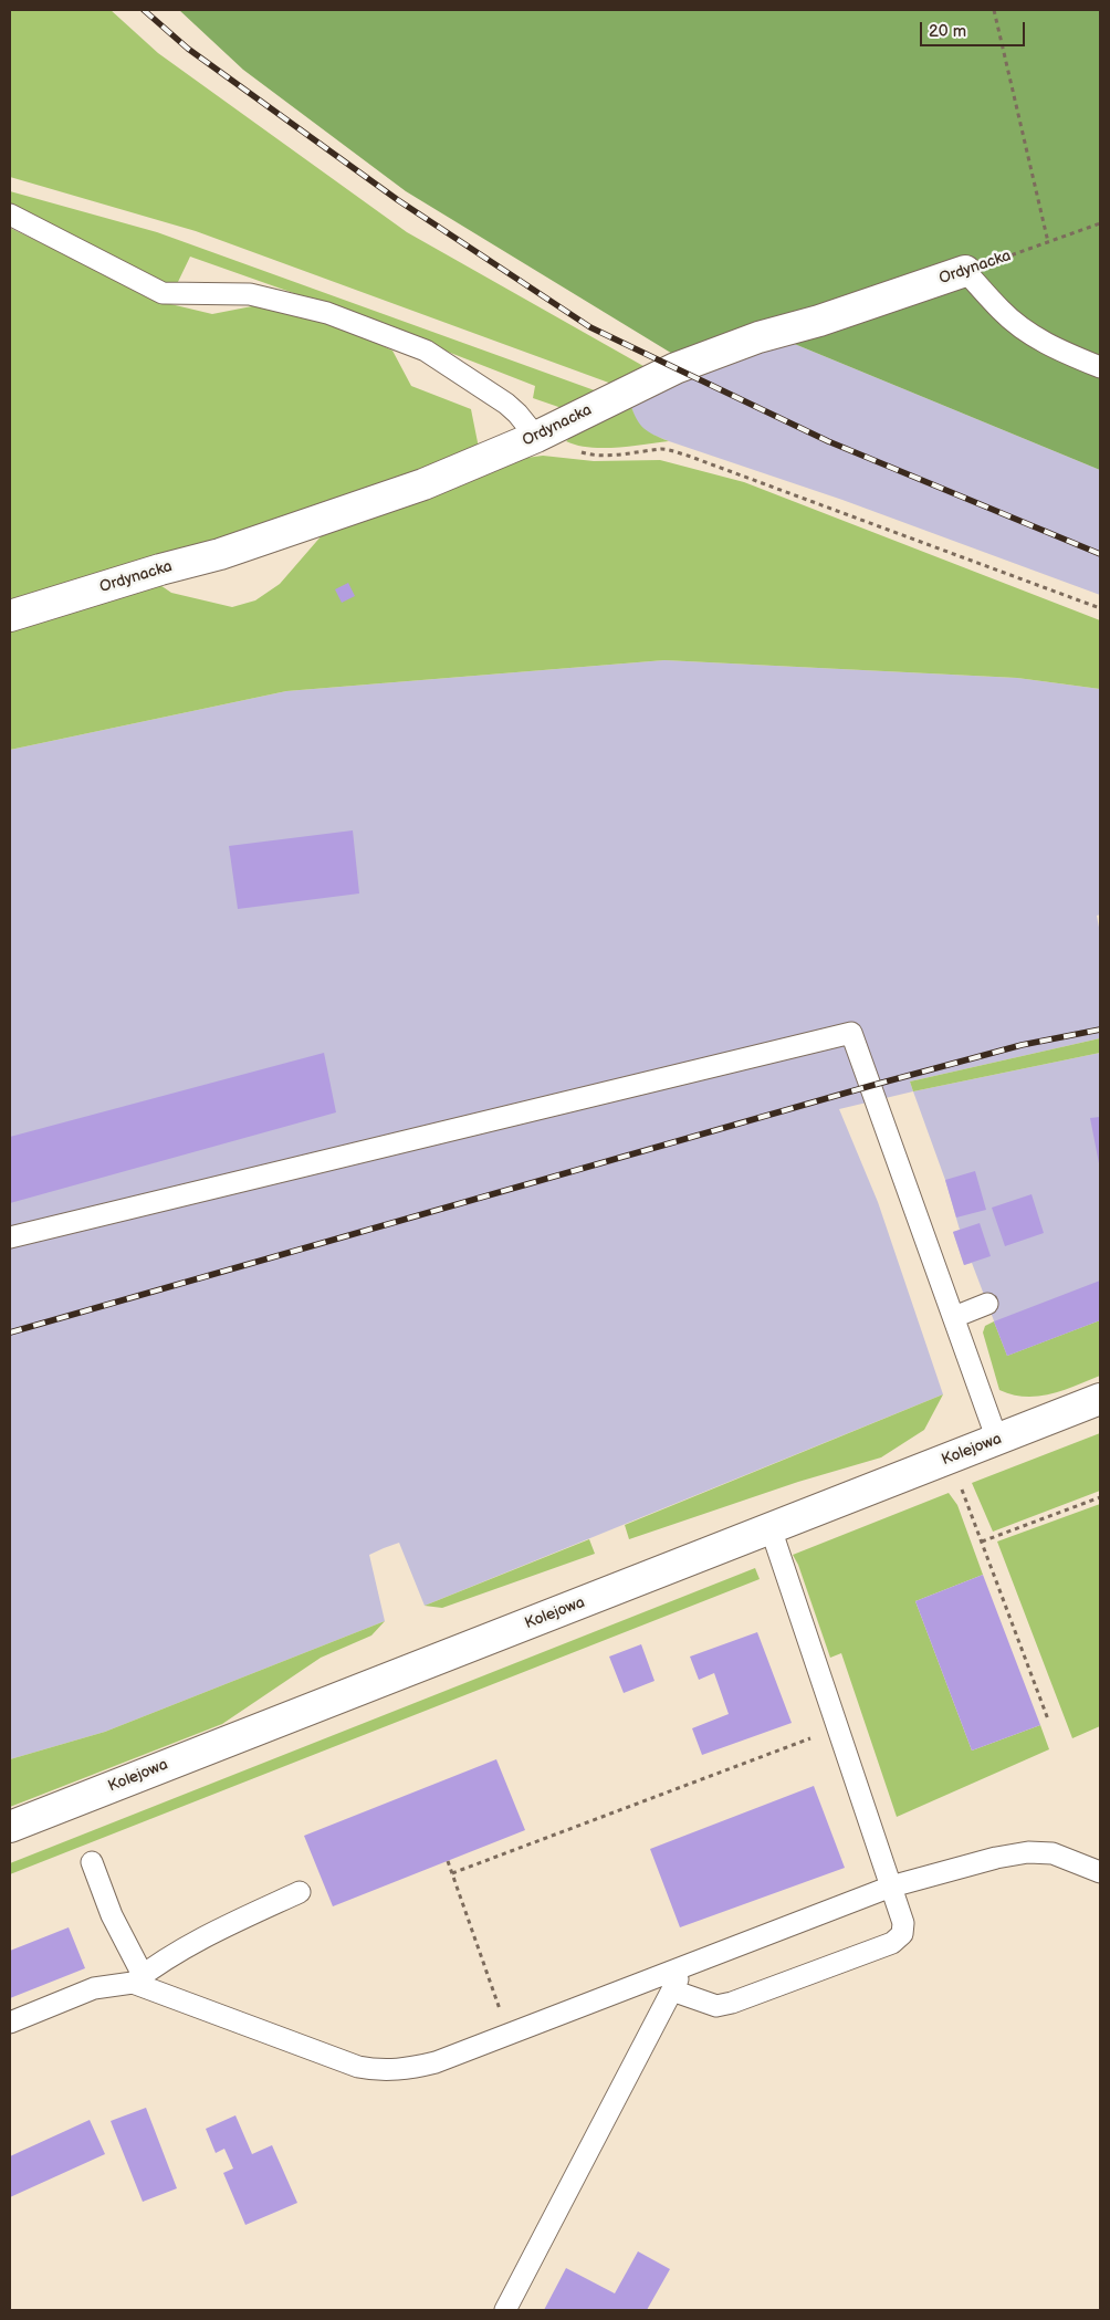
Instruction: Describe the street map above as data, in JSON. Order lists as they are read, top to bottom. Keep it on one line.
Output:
{"streets":{"street":["Ordynacka","Kolejowa"]},"scale_bar":"20 m"}
